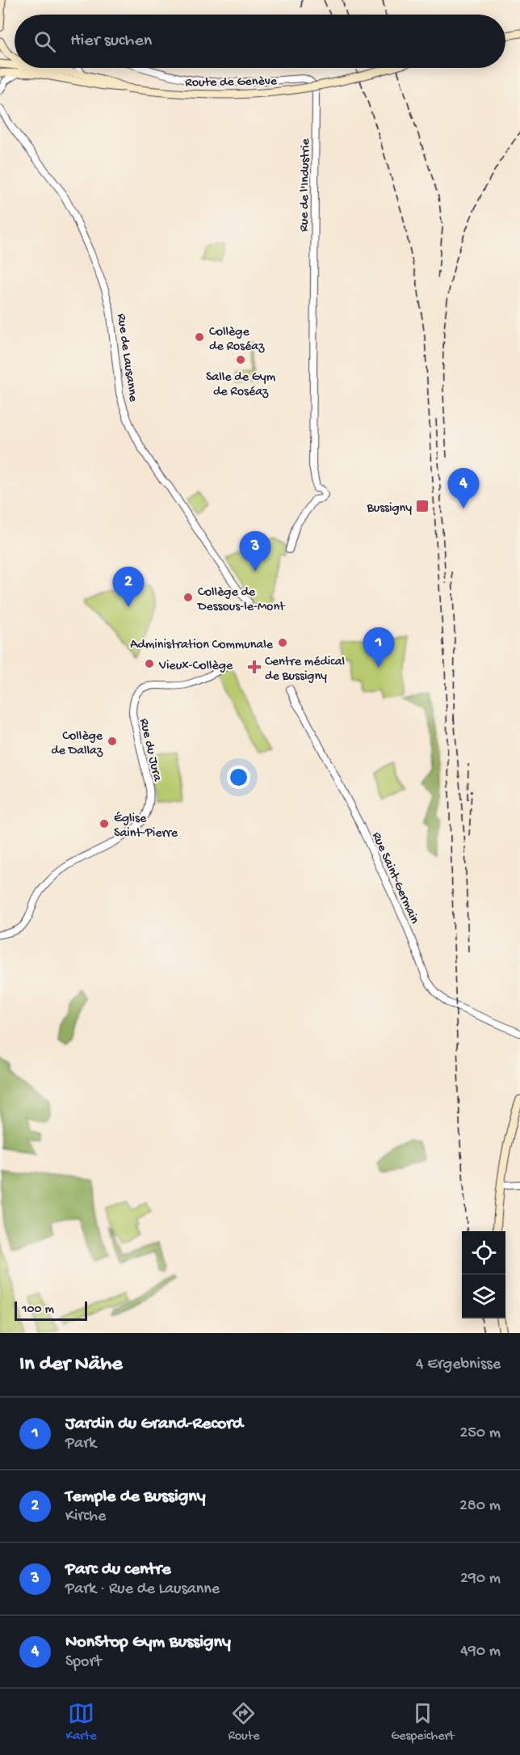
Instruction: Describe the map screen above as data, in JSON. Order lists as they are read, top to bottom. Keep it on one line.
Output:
{"streets":{"main road":["Route de Genève"],"street":["Rue de l'Industrie","Rue de Lausanne","Rue du Jura","Rue Saint-Germain"]},"places":{"other":["Collège de Roséaz","Salle de Gym de Roséaz","Collège de Dessous-le-Mont","Administration Communale","Vieux-Collège","Collège de Dallaz","Église Saint-Pierre"],"transit":["Bussigny"],"health":["Centre médical de Bussigny"]},"scale_bar":"100 m","page":{"search":"Hier suchen","pins":["4","3","2","1"],"scale":"100 m","heading":["In der Nähe","4 Ergebnisse"],"list":[{"mark":"1","name":"Jardin du Grand-Record","note":"Park","value":"250 m"},{"mark":"2","name":"Temple de Bussigny","note":"Kirche","value":"280 m"},{"mark":"3","name":"Parc du centre","note":"Park · Rue de Lausanne","value":"290 m"},{"mark":"4","name":"NonStop Gym Bussigny","note":"Sport","value":"490 m"}],"nav":["Karte","Route","Gespeichert"]}}
